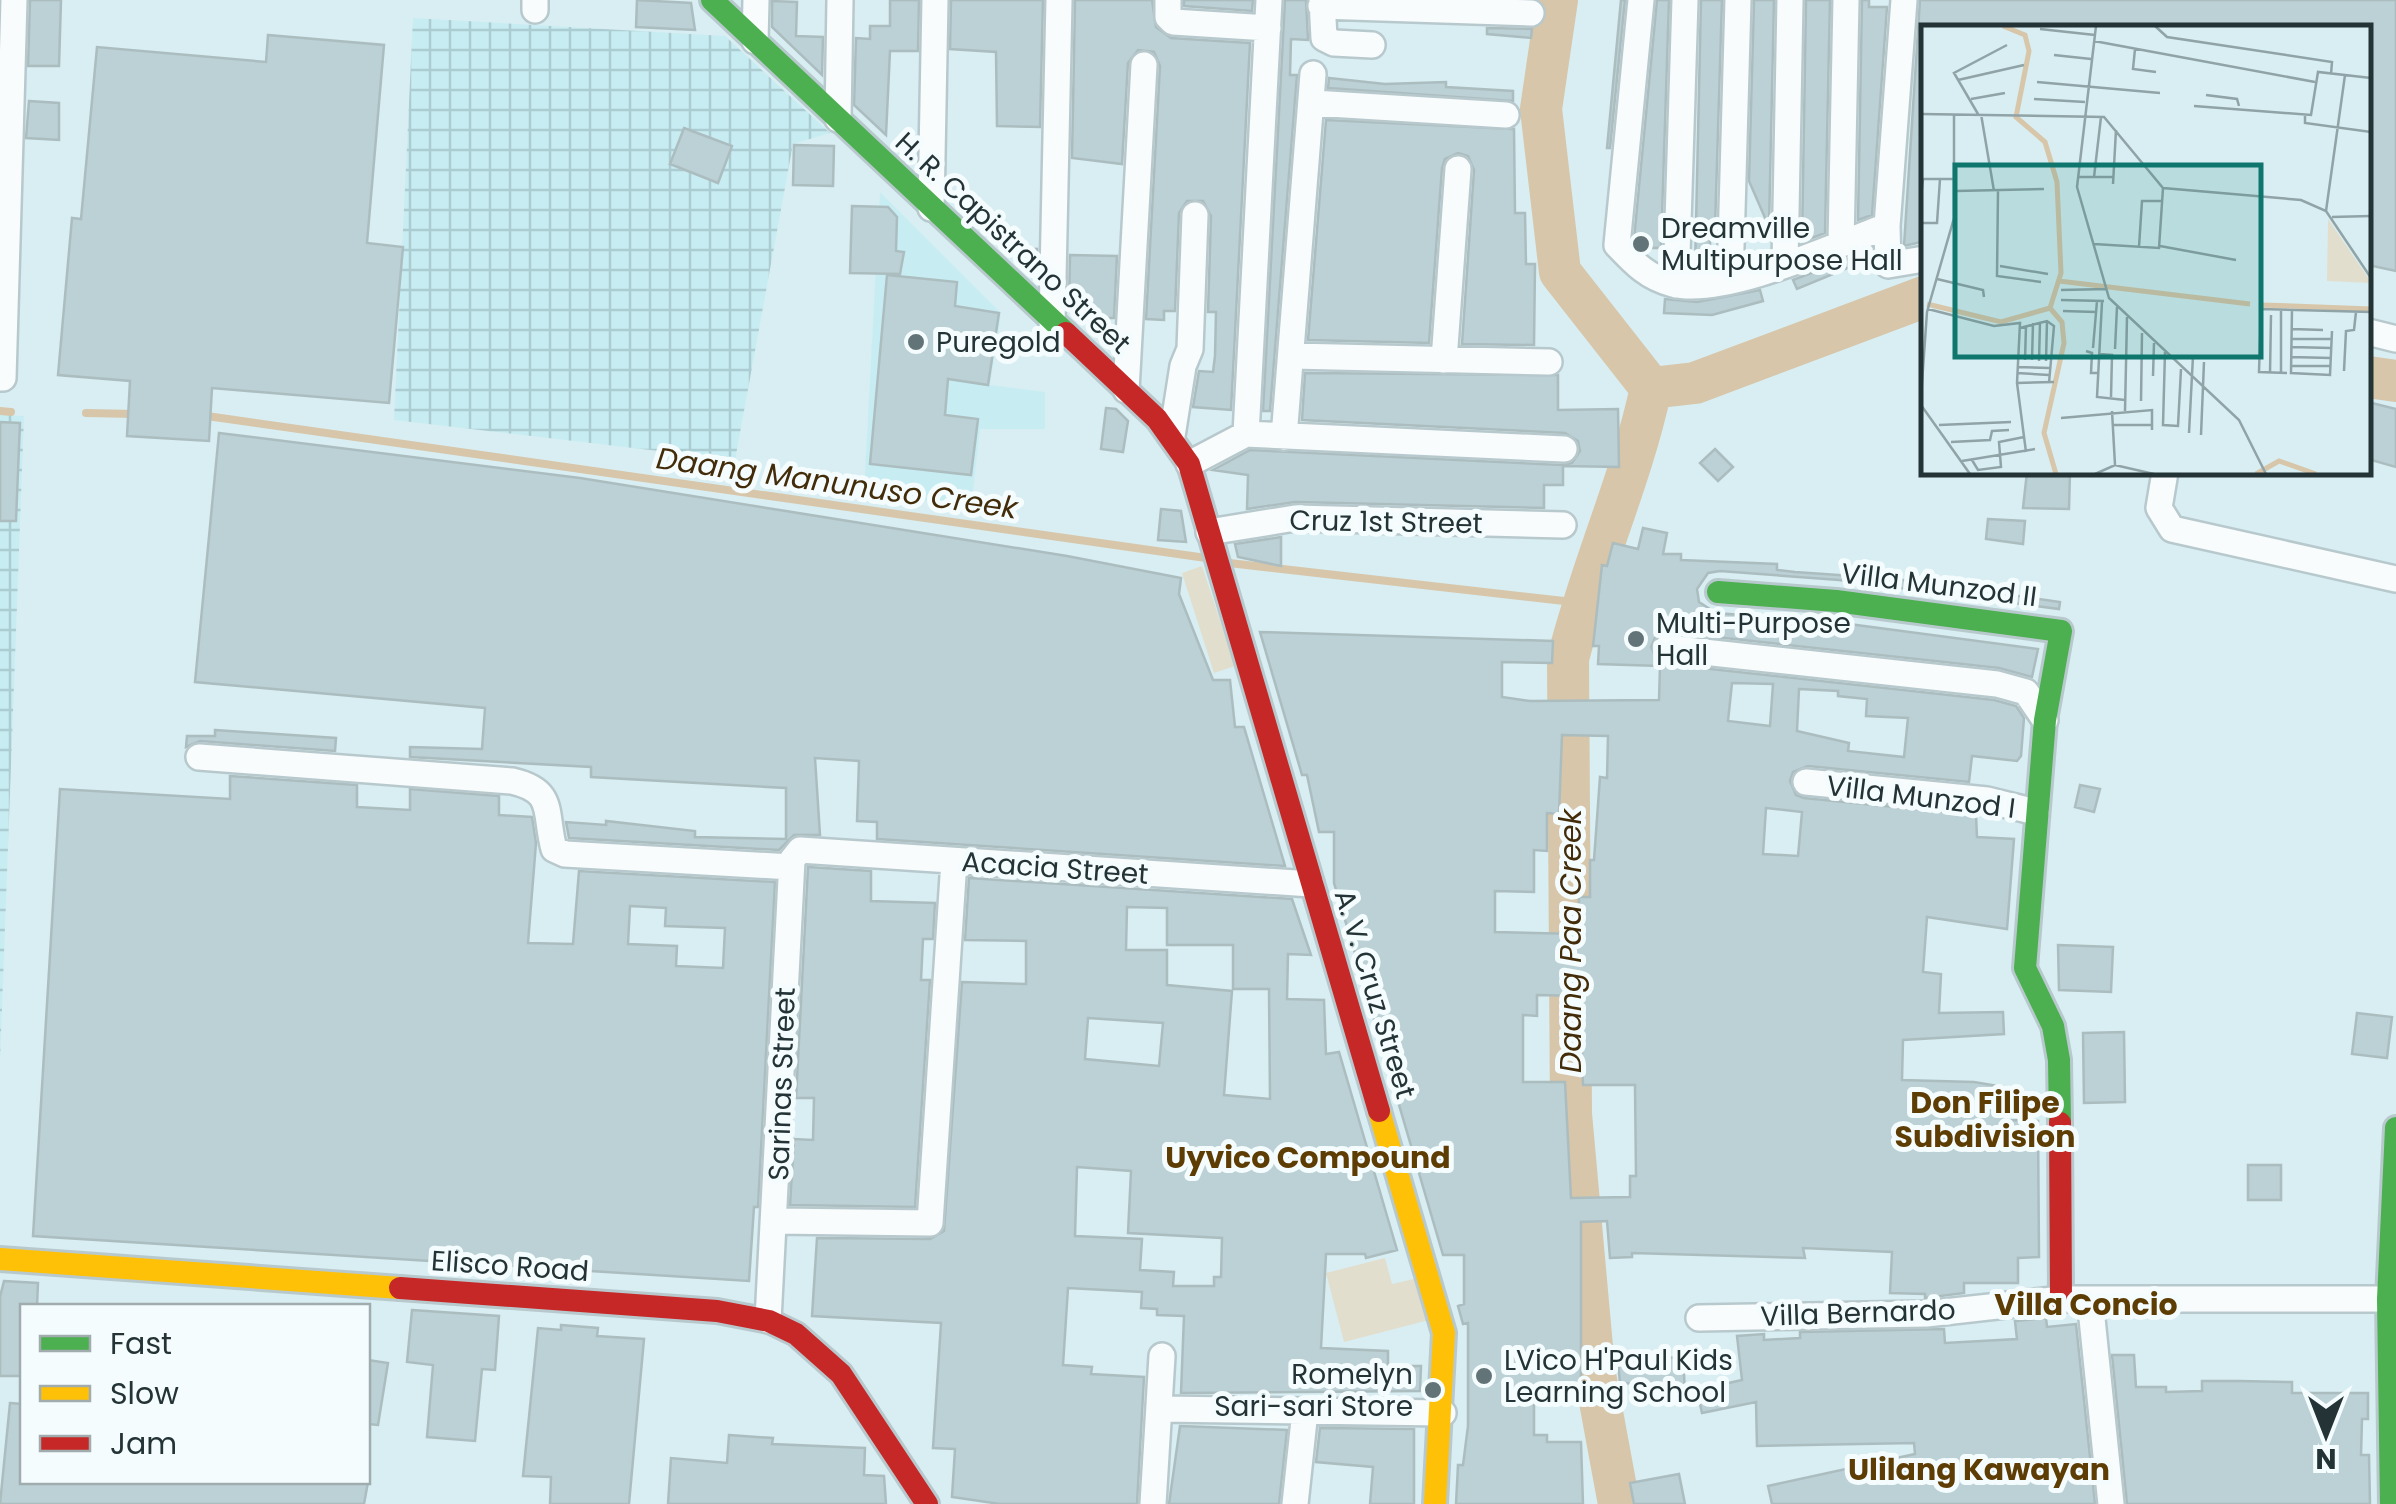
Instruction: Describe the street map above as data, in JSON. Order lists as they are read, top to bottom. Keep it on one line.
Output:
{"streets":{"street":["H. R. Capistrano Street","Cruz 1st Street","Villa Munzod II","Villa Munzod I","Acacia Street","A. V. Cruz Street","Sarinas Street","Elisco Road","Villa Bernardo"]},"crossings":[["H. R. Capistrano Street","Cruz 1st Street"],["H. R. Capistrano Street","A. V. Cruz Street"],["Cruz 1st Street","A. V. Cruz Street"],["Acacia Street","A. V. Cruz Street"],["Acacia Street","Sarinas Street"],["Sarinas Street","Elisco Road"]],"districts":["Don Filipe Subdivision","Uyvico Compound","Villa Concio","Ulilang Kawayan"],"water":["Daang Manunuso Creek","Daang Paa Creek"],"places":["Dreamville Multipurpose Hall","Puregold","Multi-Purpose Hall","LVico H'Paul Kids Learning School","Romelyn Sari-sari Store"],"legend":["Fast","Slow","Jam"],"north":"bottom"}
